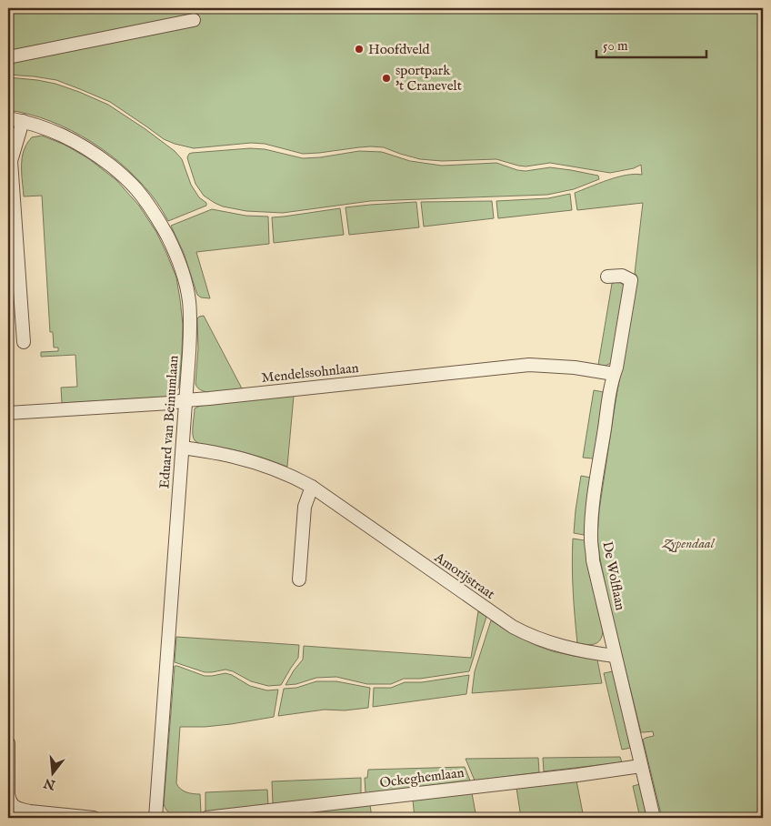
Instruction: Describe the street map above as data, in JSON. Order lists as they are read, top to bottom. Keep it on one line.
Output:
{"streets":{"street":["Mendelssohnlaan","Eduard van Beinumlaan","Amorijstraat","De Wolflaan","Ockeghemlaan"]},"crossings":[["Mendelssohnlaan","Eduard van Beinumlaan"],["Mendelssohnlaan","De Wolflaan"],["Eduard van Beinumlaan","Amorijstraat"],["Amorijstraat","De Wolflaan"],["De Wolflaan","Ockeghemlaan"]],"parks":["Zypendaal"],"places":["Hoofdveld","sportpark 't Cranevelt"],"scale_bar":"50 m","north":"bottom"}
